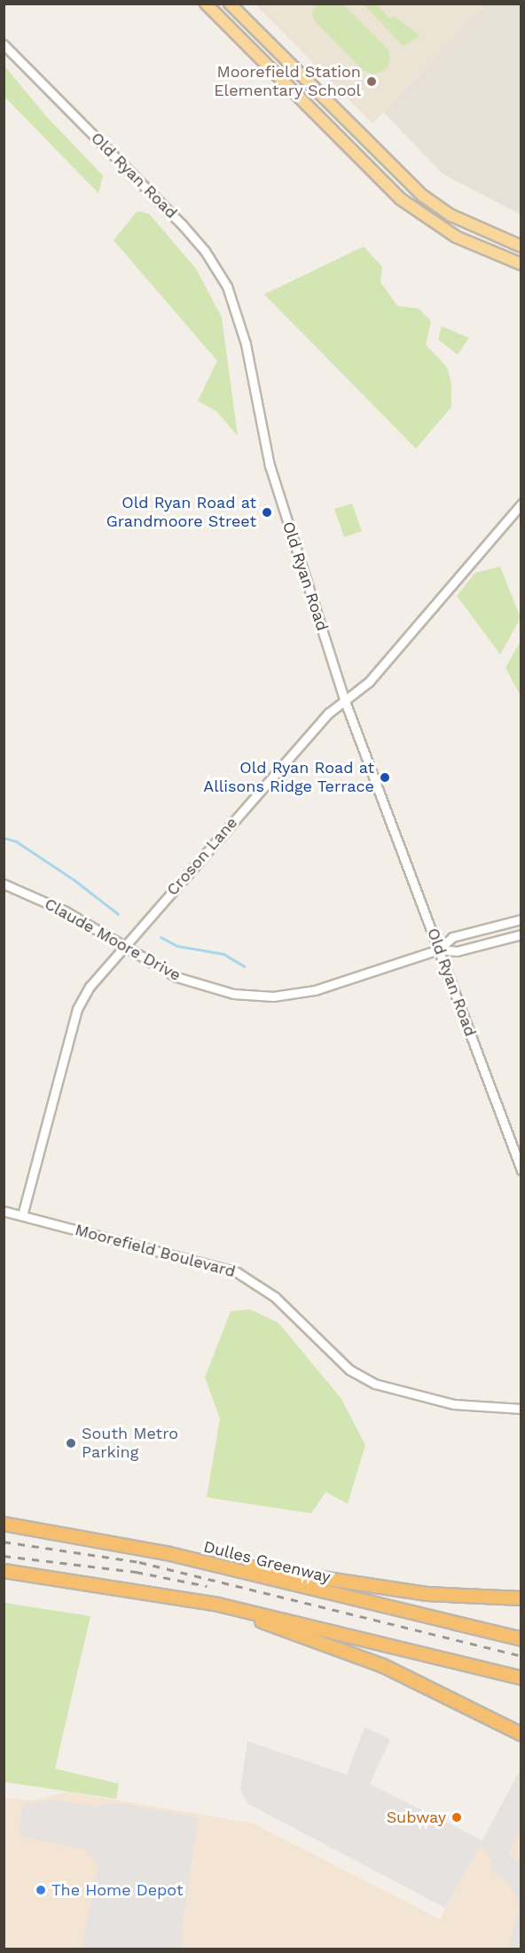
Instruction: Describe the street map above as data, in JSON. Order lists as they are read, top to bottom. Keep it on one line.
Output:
{"streets":{"highway":["Dulles Greenway"],"street":["Old Ryan Road","Croson Lane","Claude Moore Drive","Moorefield Boulevard"]},"crossings":[["Old Ryan Road","Croson Lane"],["Old Ryan Road","Claude Moore Drive"],["Croson Lane","Claude Moore Drive"],["Croson Lane","Moorefield Boulevard"]],"places":["Moorefield Station Elementary School","Old Ryan Road at Grandmoore Street","Old Ryan Road at Allisons Ridge Terrace","South Metro Parking","Subway","The Home Depot"]}
